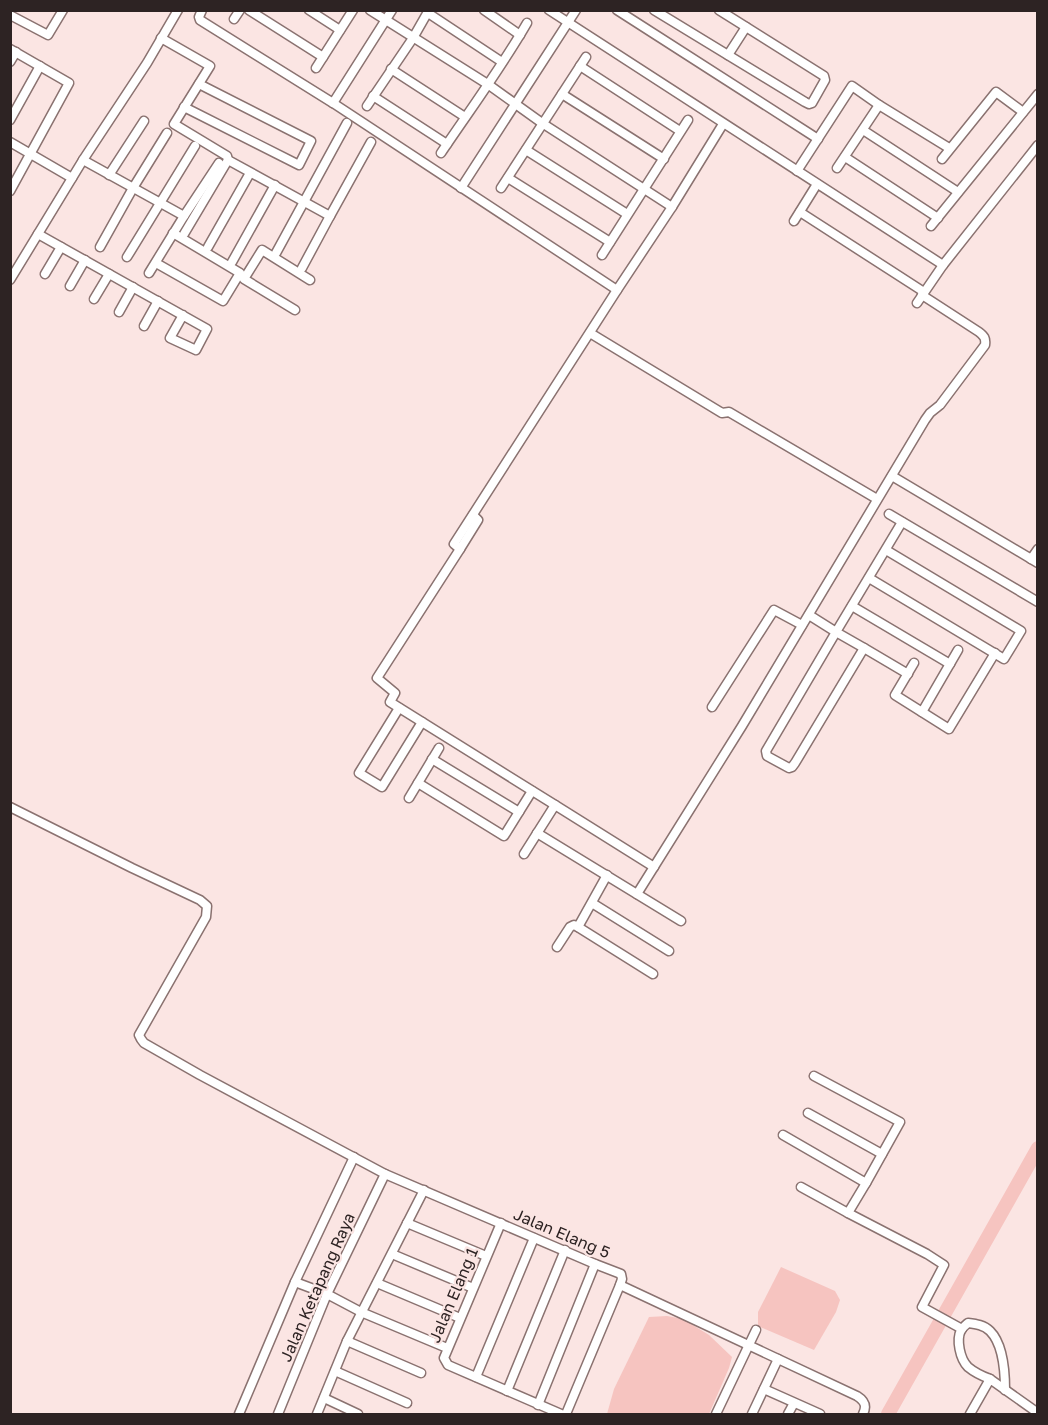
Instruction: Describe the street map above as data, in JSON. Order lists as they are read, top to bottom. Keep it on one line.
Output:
{"streets":{"street":["Jalan Elang 5","Jalan Ketapang Raya","Jalan Elang 1"]},"crossings":[["Jalan Elang 5","Jalan Ketapang Raya"],["Jalan Elang 5","Jalan Elang 1"]]}
